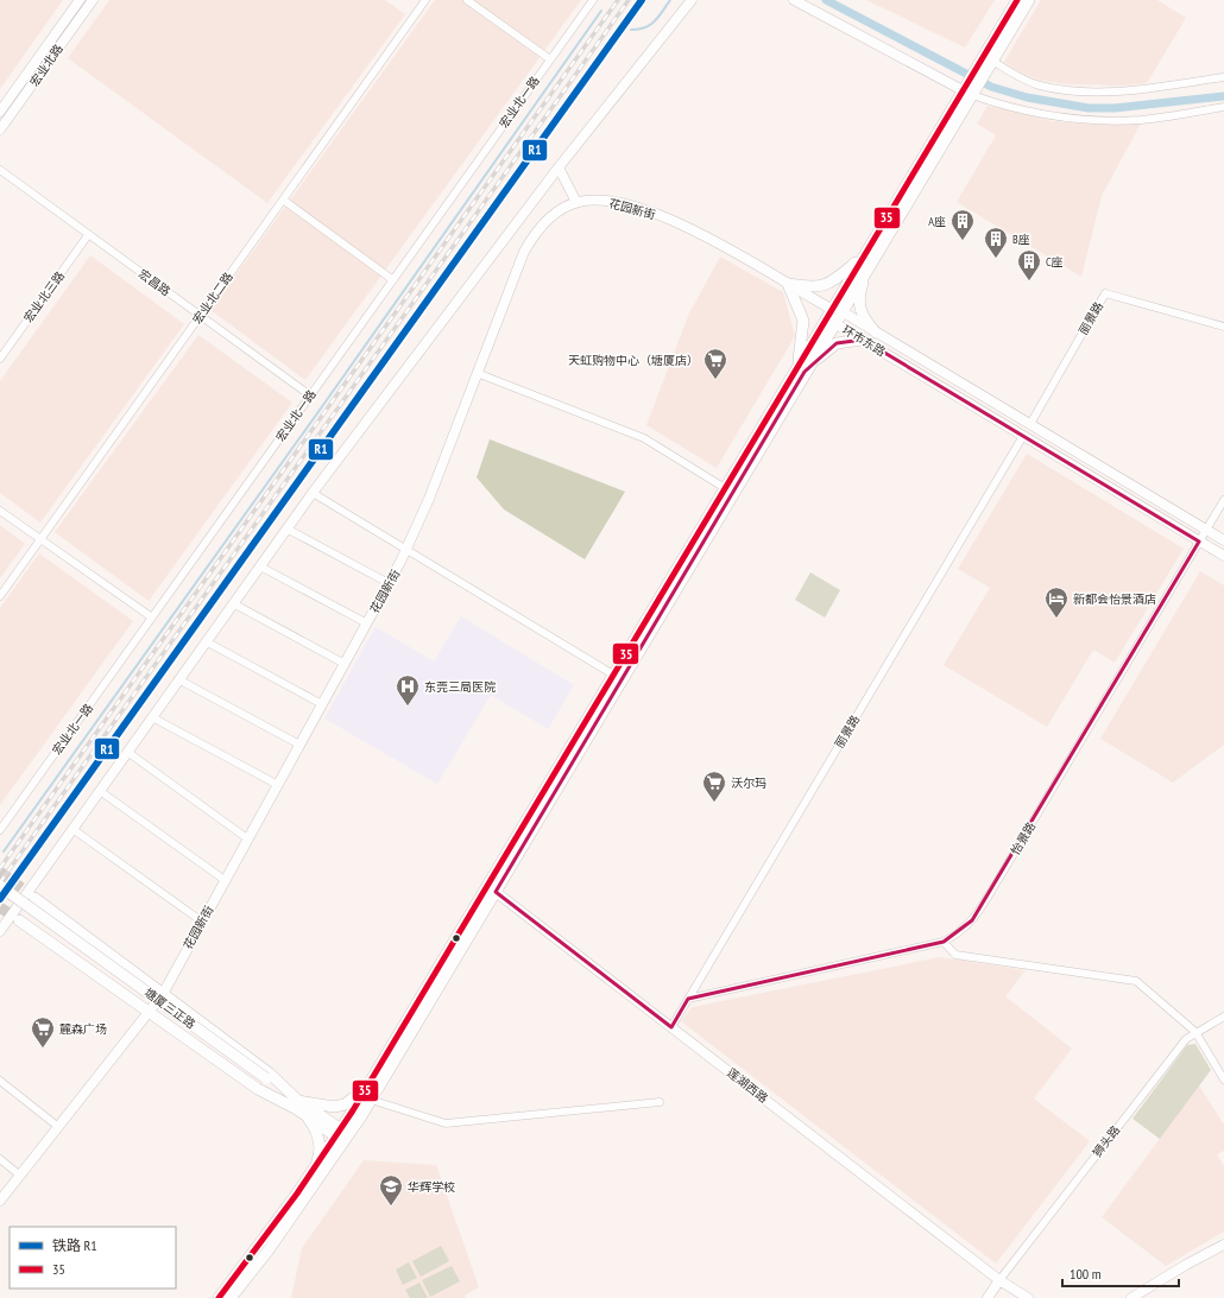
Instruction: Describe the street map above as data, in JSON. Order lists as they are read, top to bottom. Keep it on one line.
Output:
{"streets":{"main road":["宏业北路","花园新街","环市东路","塘厦三正路","莲湖西路"],"street":["宏业北一路","宏昌路","宏业北三路","宏业北二路","丽景路","怡景路","狮头路"]},"crossings":[["宏业北一路","宏昌路"],["花园新街","环市东路"],["宏昌路","宏业北三路"],["宏昌路","宏业北二路"],["丽景路","环市东路"],["丽景路","怡景路"],["丽景路","莲湖西路"],["环市东路","怡景路"],["莲湖西路","狮头路"]],"places":{"building":["A座","B座","C座"],"supermarket":["天虹购物中心（塘厦店）","沃尔玛","麓森广场"],"hotel":["新都会怡景酒店"],"hospital":["东莞三局医院"],"school or university":["华辉学校"]},"lines":["rail line R1","transit line 35"],"legend":["铁路 R1","35"],"scale_bar":"100 m"}
